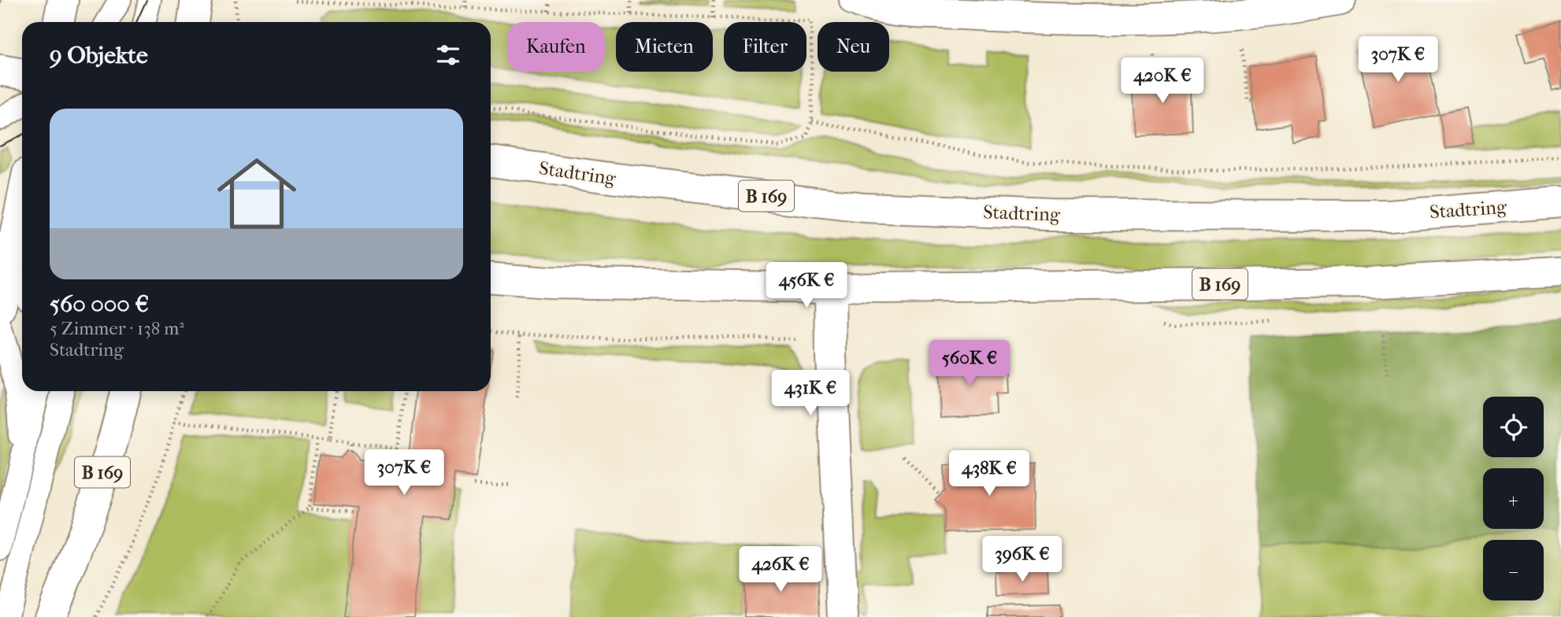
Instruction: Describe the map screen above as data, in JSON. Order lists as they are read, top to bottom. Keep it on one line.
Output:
{"streets":{"main road":["Stadtring","B 169"]},"page":{"chip":["Kaufen","Mieten","Filter","Neu"],"heading":"9 Objekte","price":["307K €","420K €","456K €","560K €","431K €","307K €","438K €","396K €","426K €"],"list":[{"name":"560 000 €","note":"5 Zimmer · 138 m² · Stadtring"}],"map_buttons":["+","−"]}}
